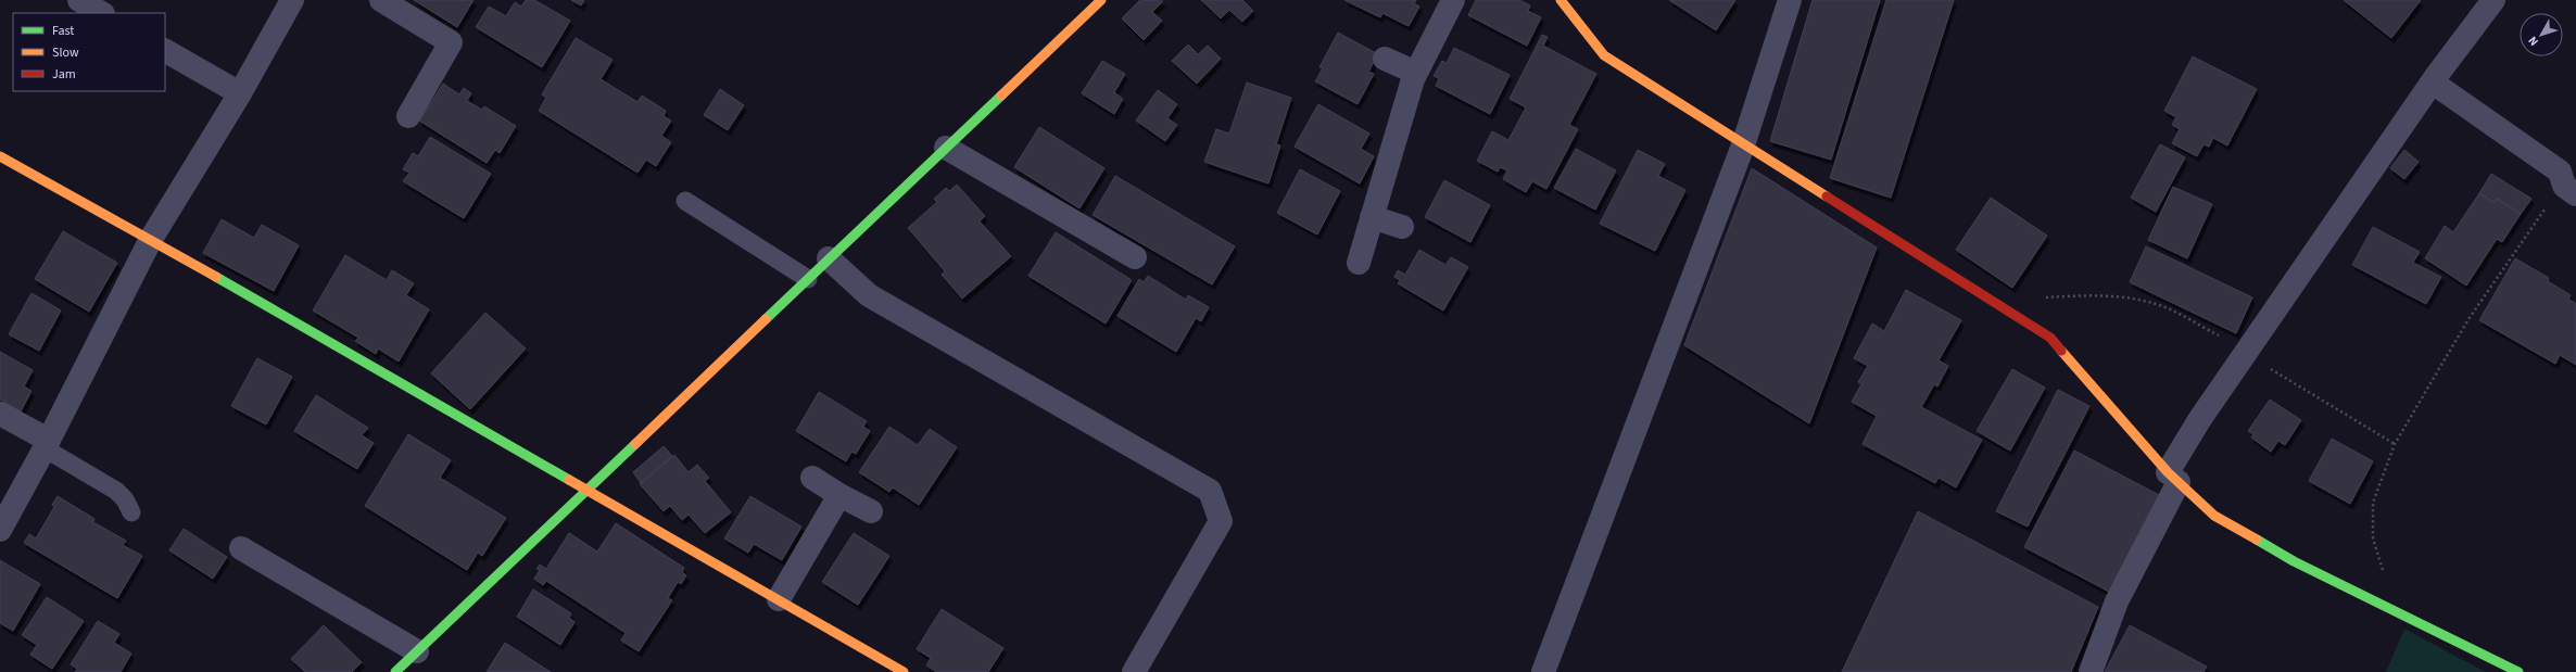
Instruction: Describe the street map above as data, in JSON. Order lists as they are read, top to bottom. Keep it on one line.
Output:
{"legend":["Fast","Slow","Jam"],"north":"bottom left"}
